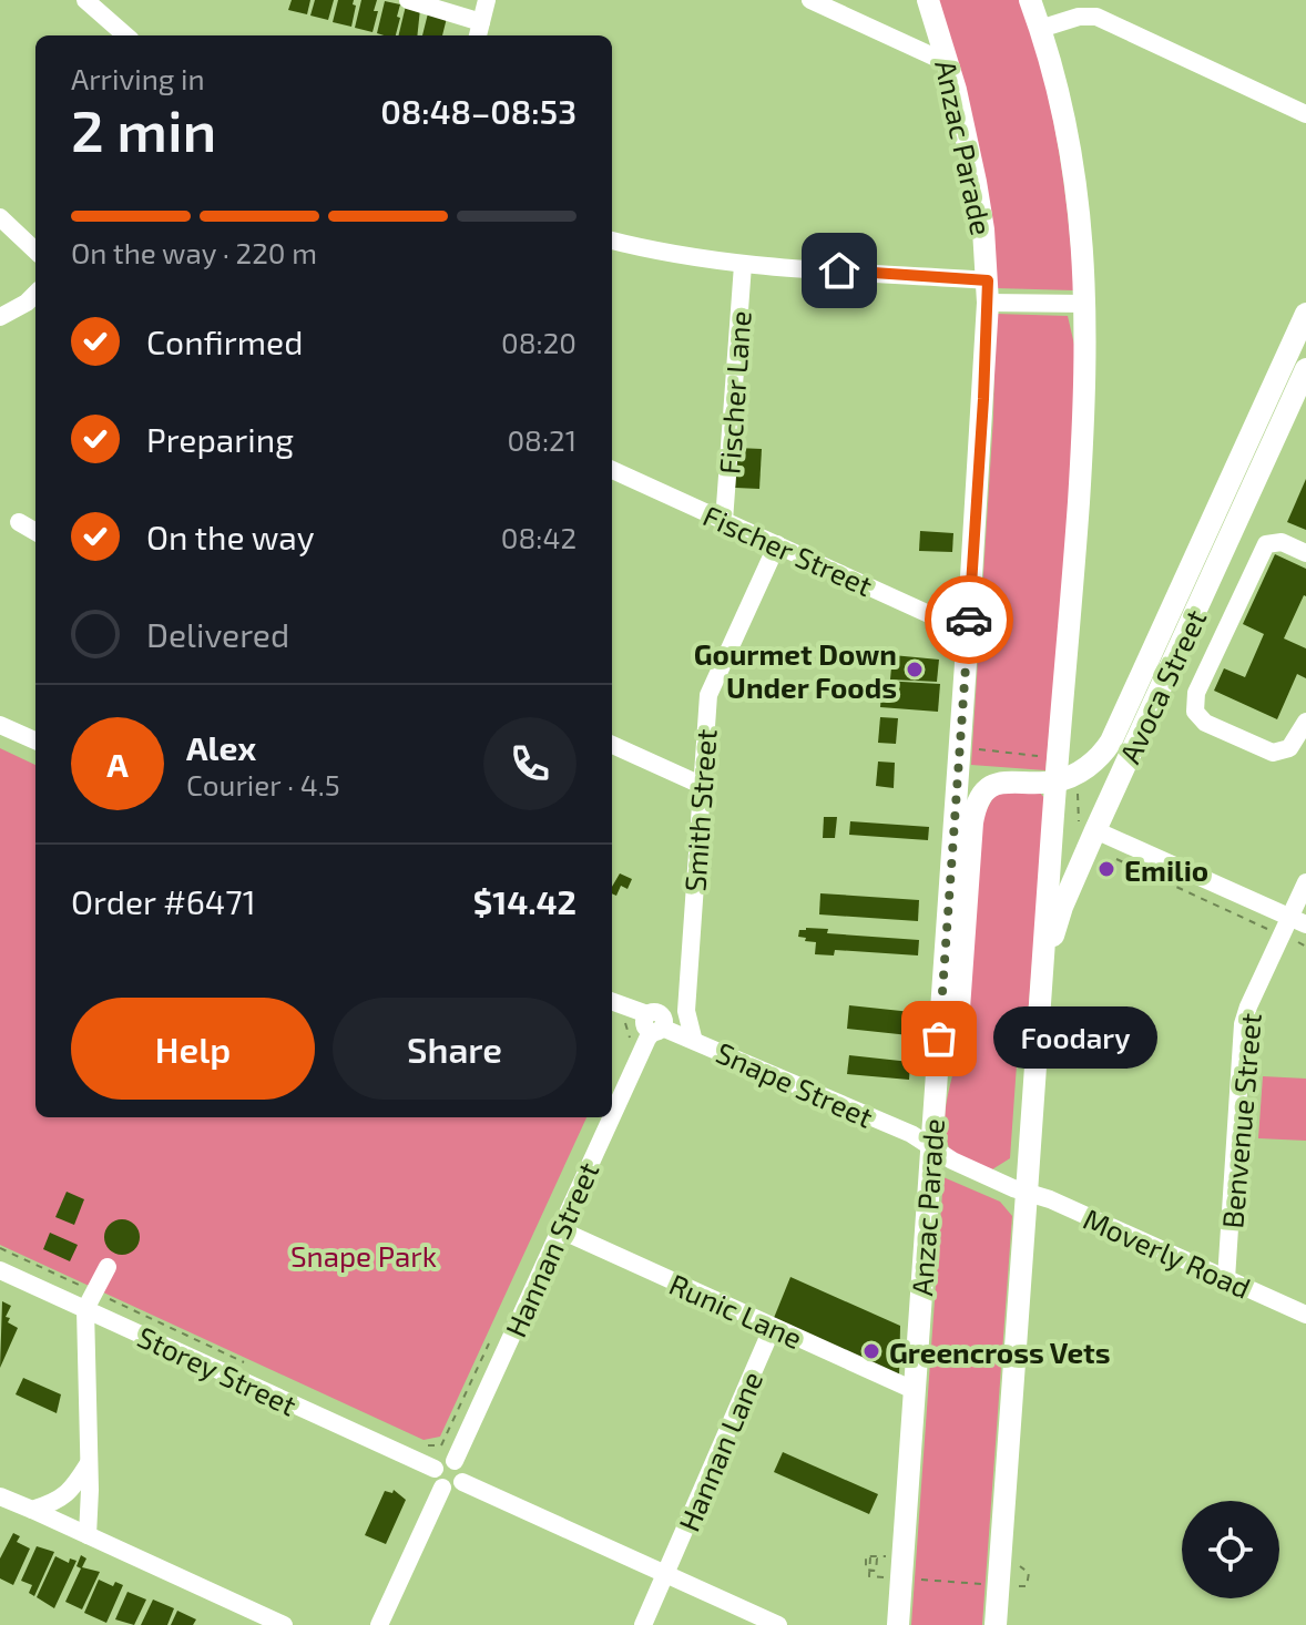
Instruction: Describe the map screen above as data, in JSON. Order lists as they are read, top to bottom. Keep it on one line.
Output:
{"streets":{"main road":["Anzac Parade","Avoca Street"],"street":["Fischer Lane","Fischer Street","Smith Street","Snape Street","Benvenue Street","Hannan Street","Moverly Road","Runic Lane","Storey Street","Hannan Lane"]},"crossings":[["Anzac Parade","Fischer Street"],["Anzac Parade","Snape Street"],["Anzac Parade","Runic Lane"],["Fischer Lane","Fischer Street"],["Fischer Street","Smith Street"],["Smith Street","Snape Street"],["Snape Street","Hannan Street"],["Snape Street","Moverly Road"],["Benvenue Street","Moverly Road"],["Hannan Street","Runic Lane"],["Hannan Street","Storey Street"],["Runic Lane","Hannan Lane"]],"parks":["Snape Park"],"places":["Gourmet Down Under Foods","Emilio","Foodary","Greencross Vets"],"page":{"heading":["2 min","Arriving in","08:48–08:53"],"panel":["Alex","Courier · 4.5","Order #6471","$14.42"],"bar":"On the way · 220 m","list":[["Confirmed","08:20"],["Preparing","08:21"],["On the way","08:42"],"Delivered"],"round":"A","buttons":["Help","Share"],"bubble":"Foodary"}}
